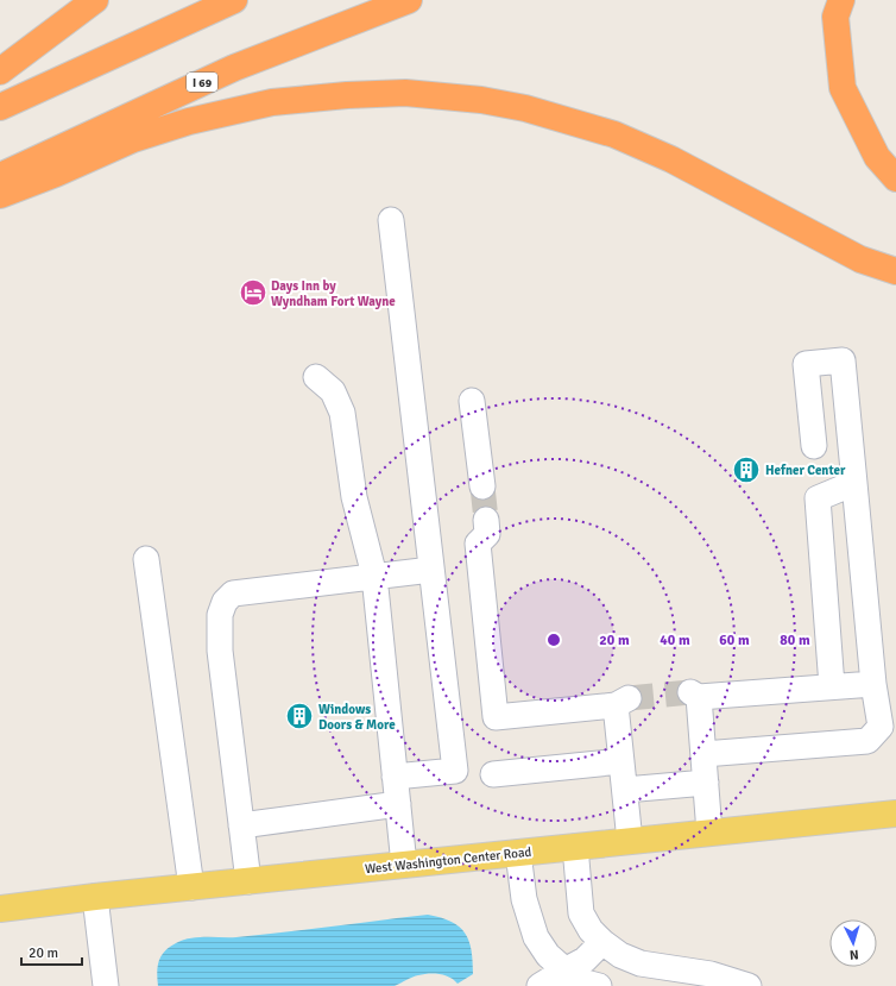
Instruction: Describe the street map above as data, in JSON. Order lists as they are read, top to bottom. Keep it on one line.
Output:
{"streets":{"highway":["I 69"],"main road":["West Washington Center Road"]},"places":{"hotel":["Days Inn by Wyndham Fort Wayne"],"building":["Hefner Center","Windows Doors & More"]},"scale_bar":"20 m","north":"bottom","rings":["20 m","40 m","60 m","80 m"]}
